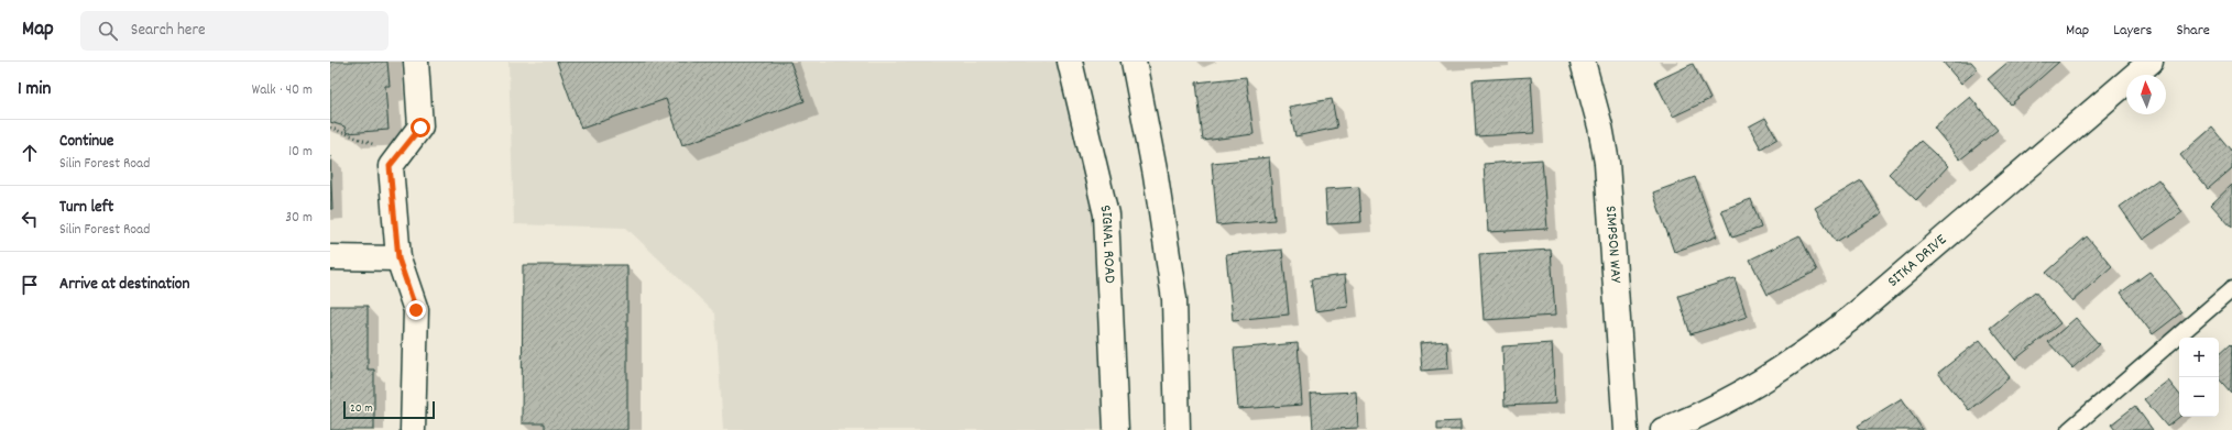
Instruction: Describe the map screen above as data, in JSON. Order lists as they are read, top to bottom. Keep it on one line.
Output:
{"streets":{"street":["SIGNAL ROAD","SIMPSON WAY","SITKA DRIVE"]},"scale_bar":"20 m","north":"top","page":{"header":"Map","search":"Search here","nav":["Map","Layers","Share"],"heading":["1 min","Walk · 40 m"],"list":[["Continue","Silin Forest Road","10 m"],["Turn left","Silin Forest Road","30 m"],"Arrive at destination"],"map_buttons":["+","−"],"scale":"20 m"}}
